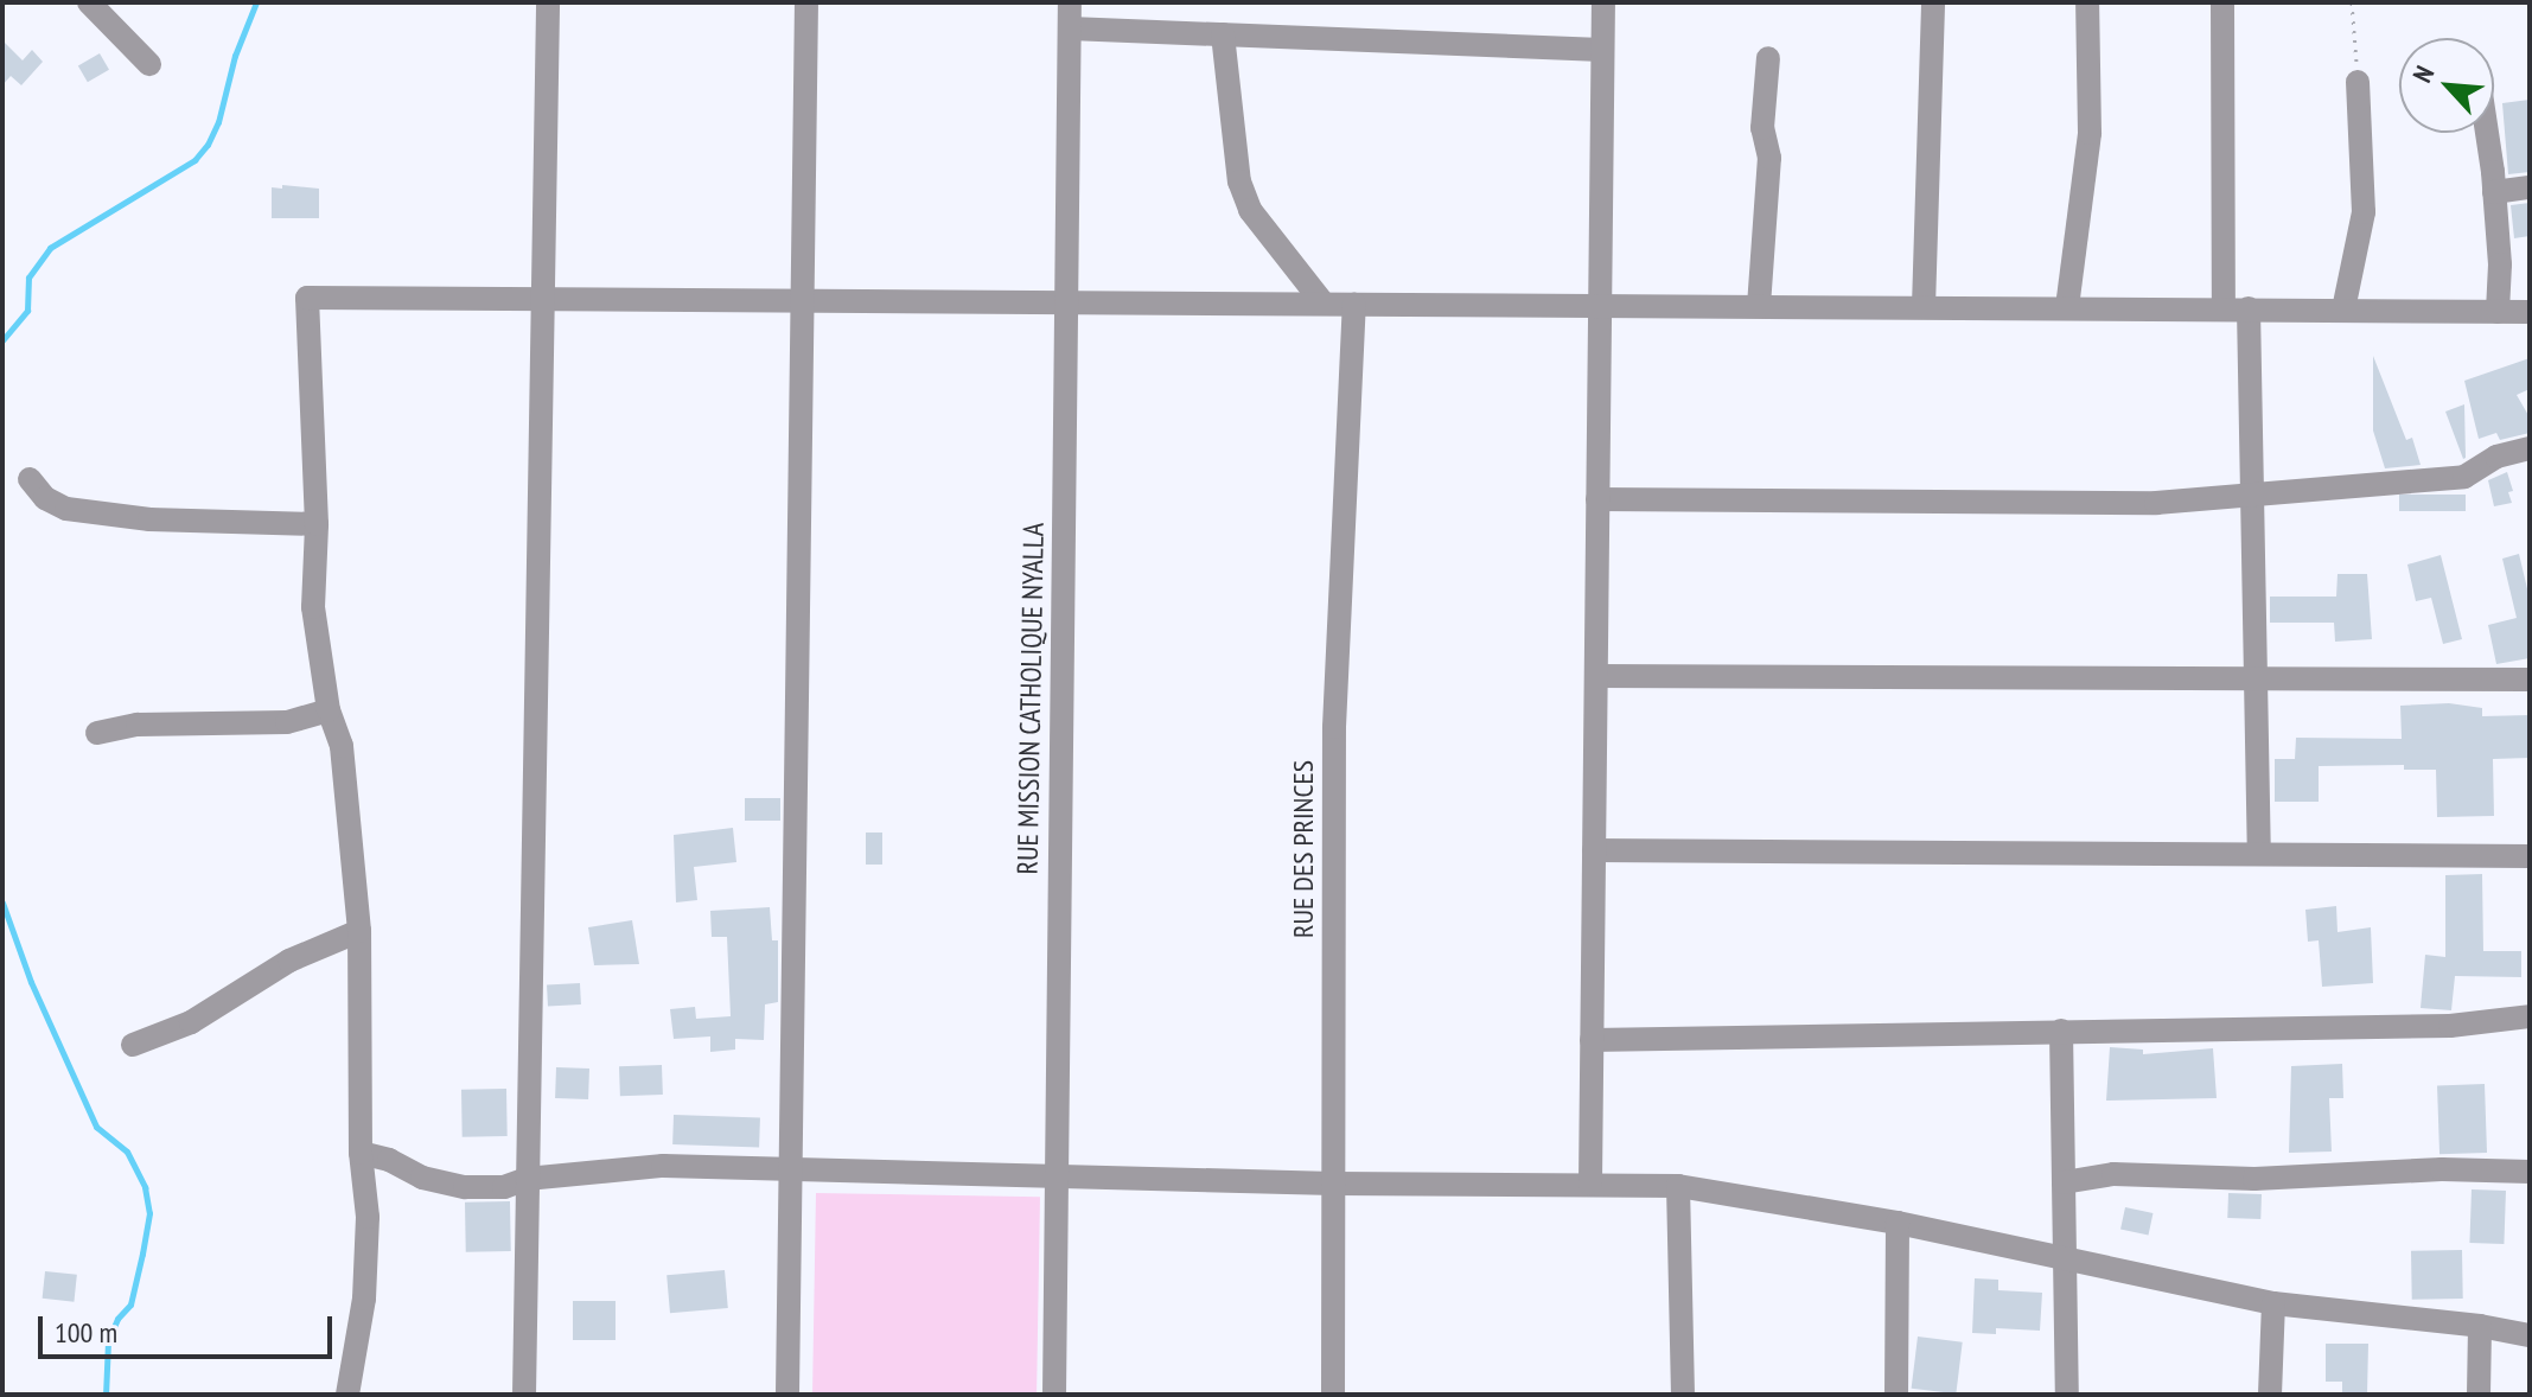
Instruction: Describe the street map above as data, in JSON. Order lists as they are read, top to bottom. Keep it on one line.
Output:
{"streets":{"street":["RUE MISSION CATHOLIQUE NYALLA","RUE DES PRINCES"]},"scale_bar":"100 m","north":"top left"}
